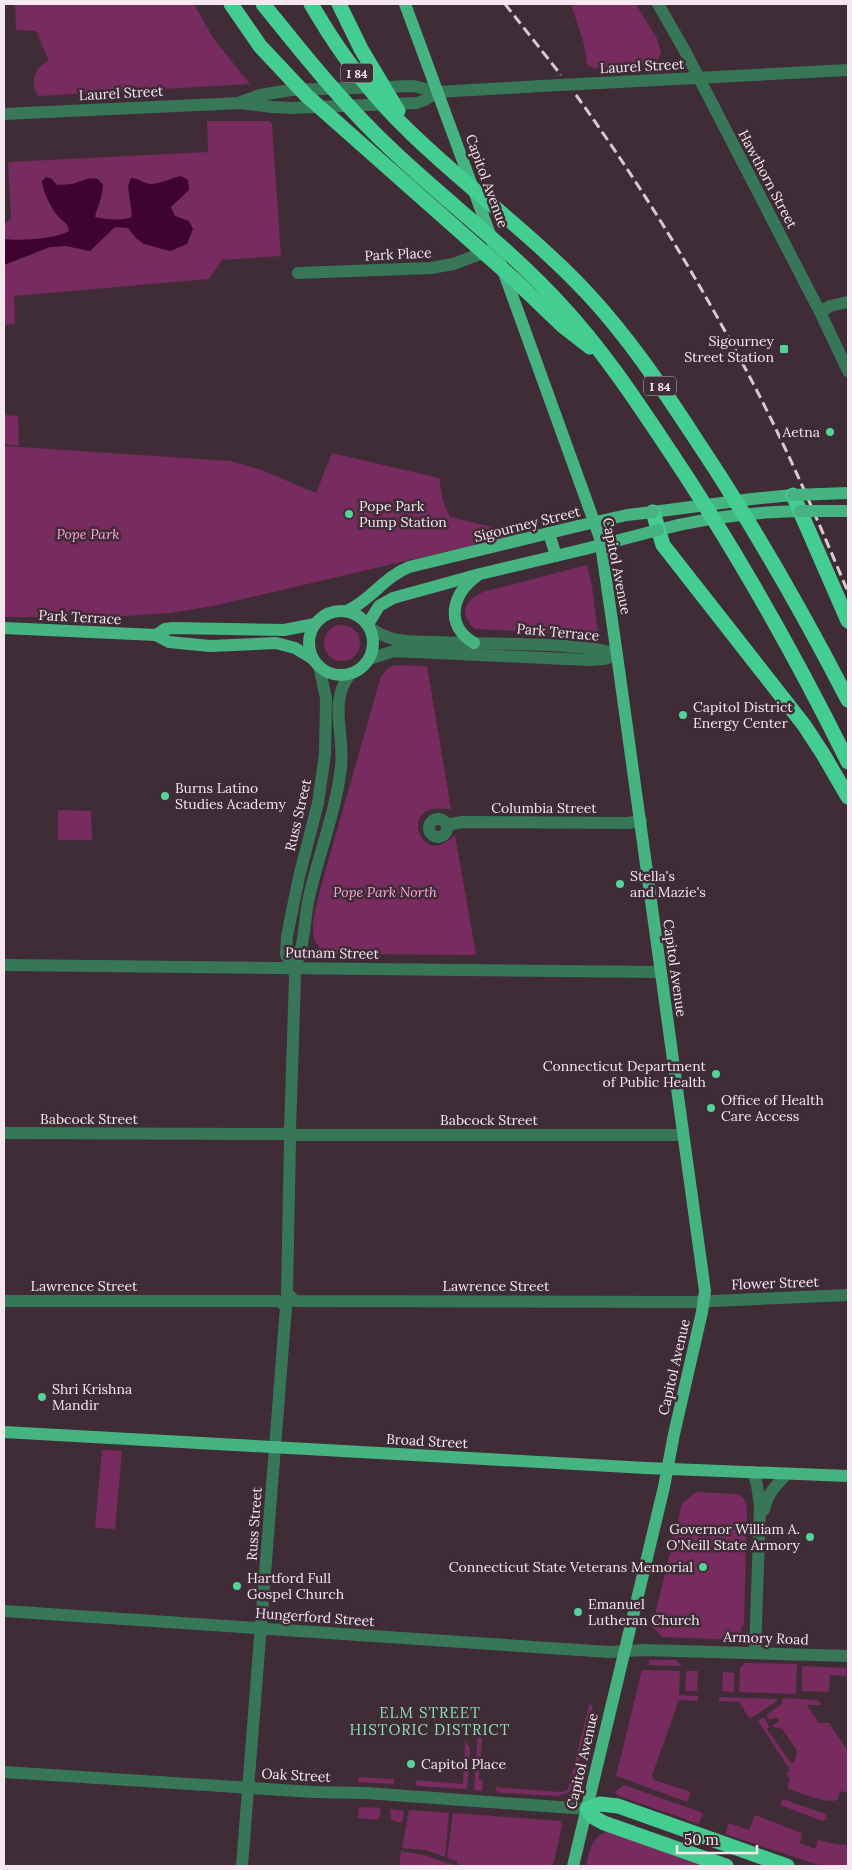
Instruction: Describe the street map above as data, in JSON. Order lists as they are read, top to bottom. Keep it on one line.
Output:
{"streets":{"highway":["I 84"],"main road":["Capitol Avenue","Sigourney Street","Park Terrace","Broad Street"],"street":["Laurel Street","Hawthorn Street","Park Place","Columbia Street","Russ Street","Putnam Street","Babcock Street","Flower Street","Lawrence Street","Hungerford Street","Armory Road","Oak Street"]},"crossings":[["Laurel Street","Hawthorn Street"],["Laurel Street","Capitol Avenue"],["Capitol Avenue","Park Place"],["Capitol Avenue","Park Terrace"],["Capitol Avenue","Columbia Street"],["Capitol Avenue","Putnam Street"],["Capitol Avenue","Babcock Street"],["Capitol Avenue","Flower Street"],["Capitol Avenue","Lawrence Street"],["Capitol Avenue","Broad Street"],["Capitol Avenue","Hungerford Street"],["Capitol Avenue","Armory Road"],["Capitol Avenue","Oak Street"],["Sigourney Street","Park Terrace"],["Sigourney Street","Russ Street"],["Park Terrace","Russ Street"],["Russ Street","Putnam Street"],["Russ Street","Babcock Street"],["Russ Street","Lawrence Street"],["Russ Street","Broad Street"],["Russ Street","Hungerford Street"],["Russ Street","Oak Street"],["Flower Street","Lawrence Street"],["Hungerford Street","Armory Road"]],"districts":["ELM STREET HISTORIC DISTRICT"],"parks":["Pope Park","Pope Park North"],"places":{"transit":["Sigourney Street Station"],"other":["Aetna","Pope Park Pump Station","Capitol District Energy Center","Burns Latino Studies Academy","Stella's and Mazie's","Connecticut Department of Public Health","Office of Health Care Access","Shri Krishna Mandir","Governor William A. O'Neill State Armory","Connecticut State Veterans Memorial","Hartford Full Gospel Church","Emanuel Lutheran Church","Capitol Place"]},"scale_bar":"50 m"}
